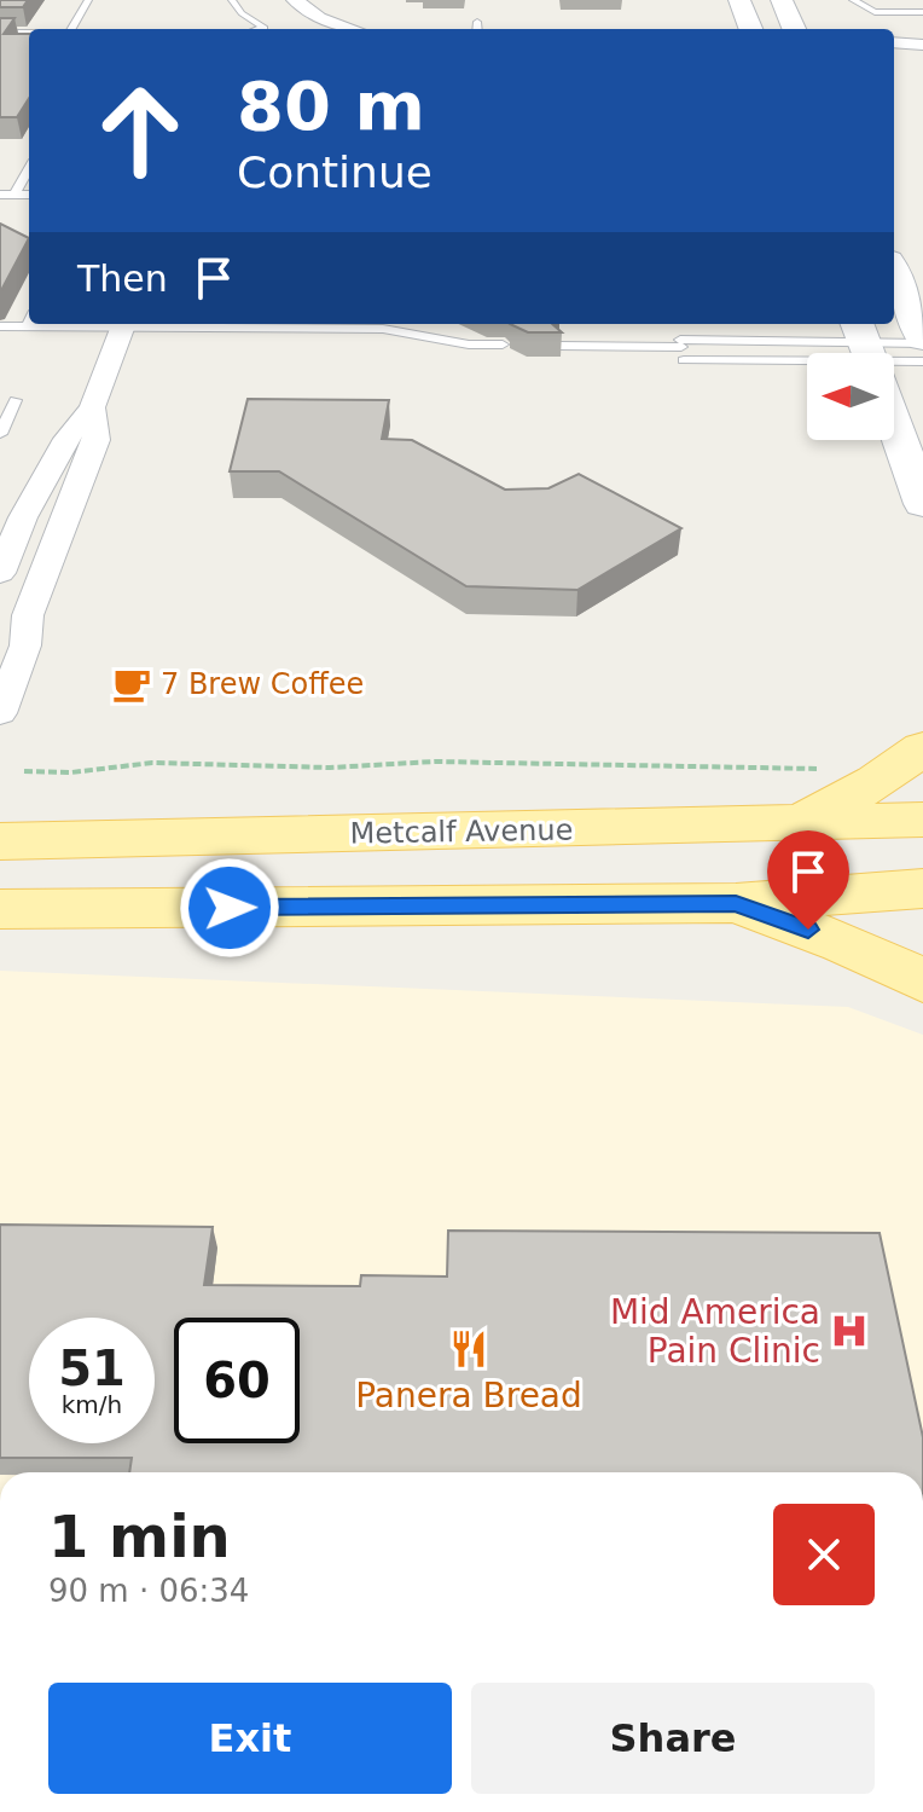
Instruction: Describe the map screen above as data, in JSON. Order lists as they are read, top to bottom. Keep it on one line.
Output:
{"streets":{"main road":["Metcalf Avenue"]},"places":{"cafe":["7 Brew Coffee"],"hospital":["Mid America Pain Clinic"],"restaurant":["Panera Bread"]},"north":"left","page":{"turn":["80 m","Continue"],"then":"Then","speed":"51 km/h","limit":"60","heading":["1 min","90 m · 06:34"],"buttons":["Exit","Share"]}}
